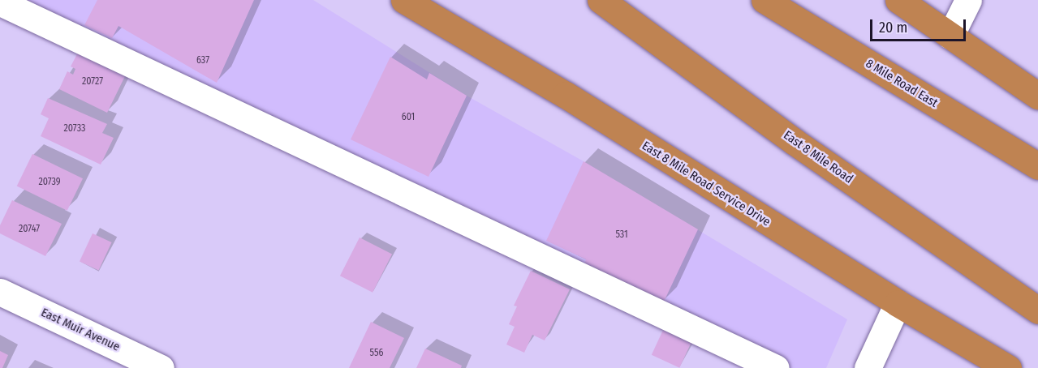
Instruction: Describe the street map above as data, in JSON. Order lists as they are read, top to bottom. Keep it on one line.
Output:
{"streets":{"highway":["8 Mile Road East","East 8 Mile Road","East 8 Mile Road Service Drive"],"street":["East Muir Avenue"]},"house_numbers":["637","20727","601","20733","20739","20747","531","556"],"scale_bar":"20 m"}
